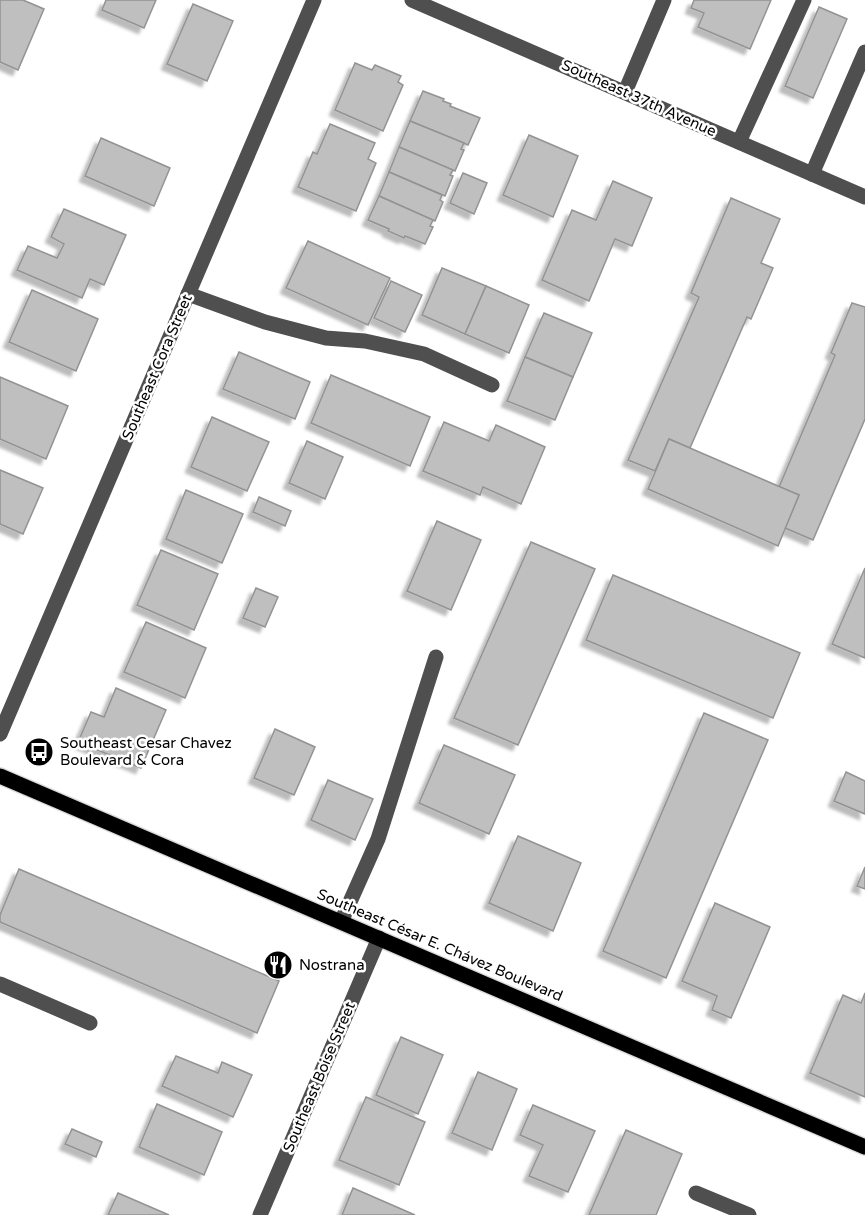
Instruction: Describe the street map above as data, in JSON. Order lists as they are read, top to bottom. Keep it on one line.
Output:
{"streets":{"main road":["Southeast César E. Chávez Boulevard"],"street":["Southeast 37th Avenue","Southeast Cora Street","Southeast Boise Street"]},"crossings":[["Southeast César E. Chávez Boulevard","Southeast Boise Street"]],"places":{"bus stop":["Southeast Cesar Chavez Boulevard & Cora"],"restaurant":["Nostrana"]}}
